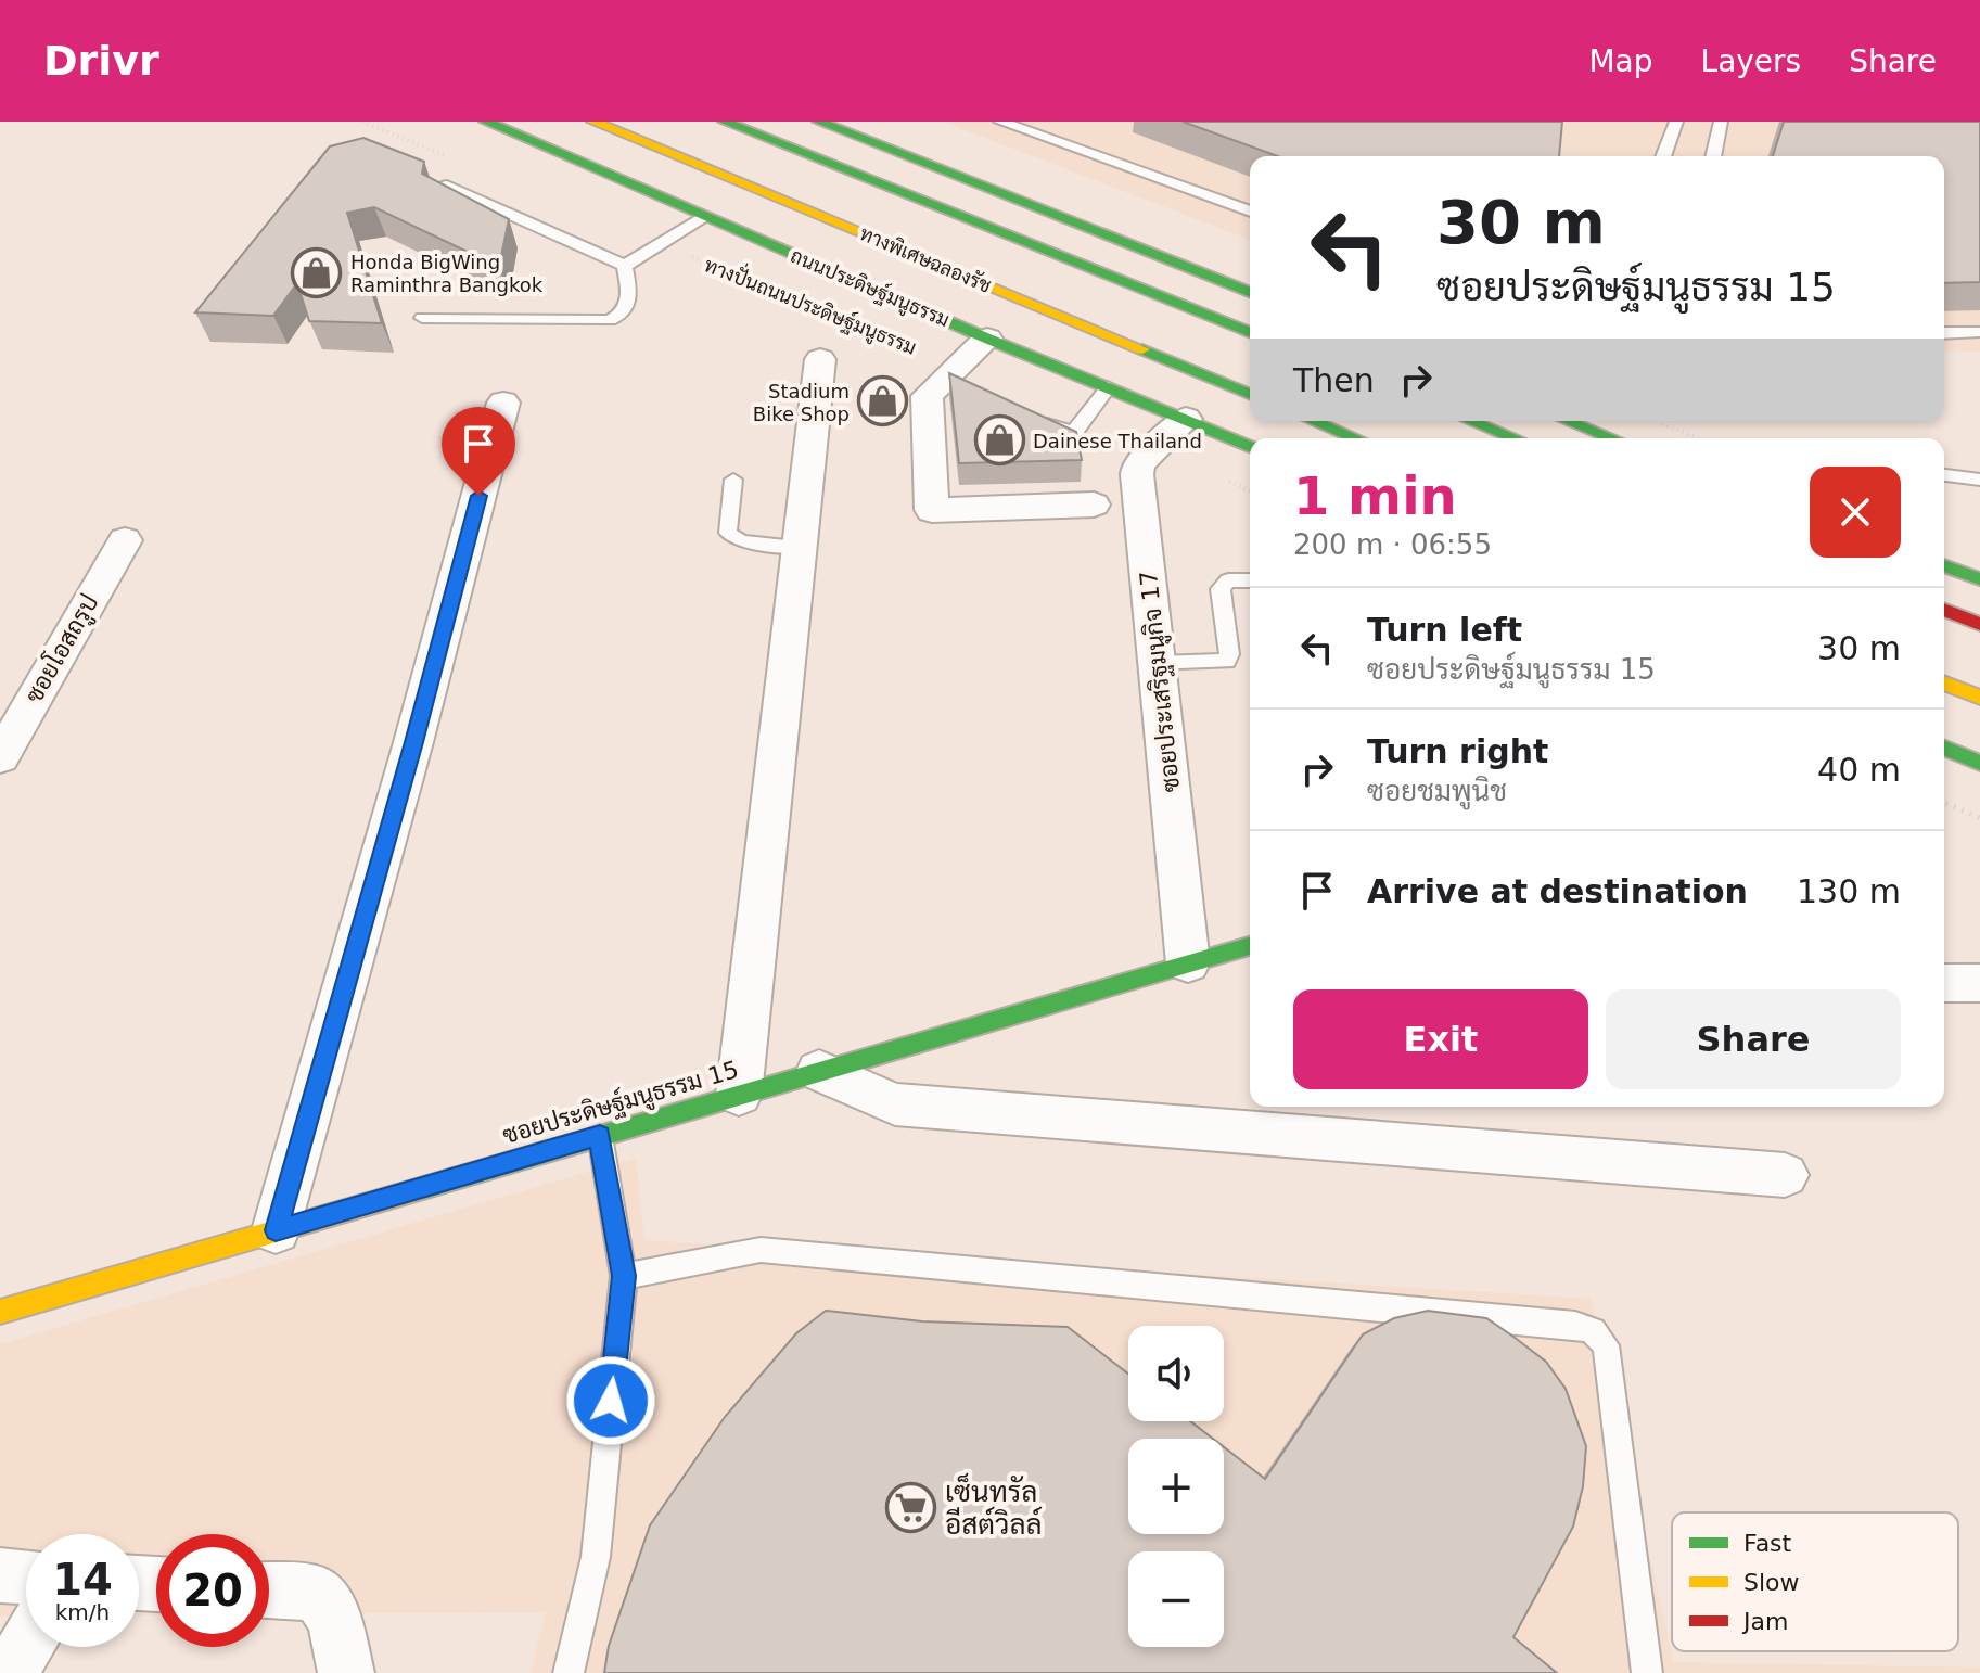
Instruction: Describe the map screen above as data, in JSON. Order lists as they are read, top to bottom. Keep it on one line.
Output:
{"streets":{"main road":["ทางพิเศษฉลองรัช","ถนนประดิษฐ์มนูธรรม","ซอยประดิษฐ์มนูธรรม 15"],"street":["ซอยโอสถรูป","ซอยประเสริฐมนูกิจ 17"],"path":["ทางปั่นถนนประดิษฐ์มนูธรรม"]},"crossings":[["ถนนประดิษฐ์มนูธรรม","ซอยประเสริฐมนูกิจ 17"],["ซอยประเสริฐมนูกิจ 17","ซอยประดิษฐ์มนูธรรม 15"]],"places":{"shop":["Honda BigWing Raminthra Bangkok","Stadium Bike Shop","Dainese Thailand"],"supermarket":["เซ็นทรัล อีสต์วิลล์"]},"legend":["Fast","Slow","Jam"],"page":{"header":"Drivr","nav":["Map","Layers","Share"],"turn":["30 m","ซอยประดิษฐ์มนูธรรม 15"],"then":"Then","heading":["1 min","200 m · 06:55"],"list":[{"name":"Turn left","note":"ซอยประดิษฐ์มนูธรรม 15","value":"30 m"},{"name":"Turn right","note":"ซอยชมพูนิช","value":"40 m"},{"name":"Arrive at destination","value":"130 m"}],"buttons":["Exit","Share"],"map_buttons":["+","−"],"speed":"14 km/h","limit":"20"}}
